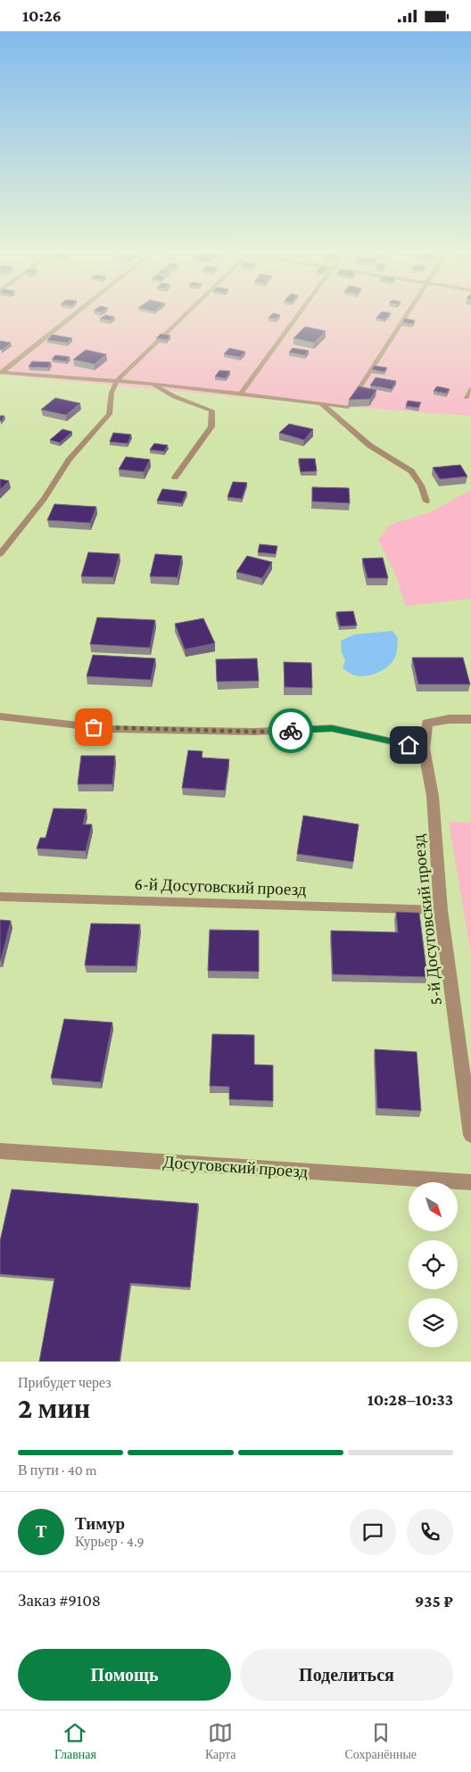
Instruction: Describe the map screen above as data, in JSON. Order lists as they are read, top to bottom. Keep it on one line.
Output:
{"streets":{"street":["5-й Досуговский проезд","Досуговский проезд"],"lane":["6-й Досуговский проезд"]},"crossings":[["6-й Досуговский проезд","5-й Досуговский проезд"]],"north":"bottom right","page":{"status":"10:26","heading":["2 мин","Прибудет через","10:28–10:33"],"panel":["Тимур","Курьер · 4.9","Заказ #9108","935 ₽"],"bar":"В пути · 40 m","round":"Т","buttons":["Помощь","Поделиться"],"tabs":["Главная","Карта","Сохранённые"]}}
